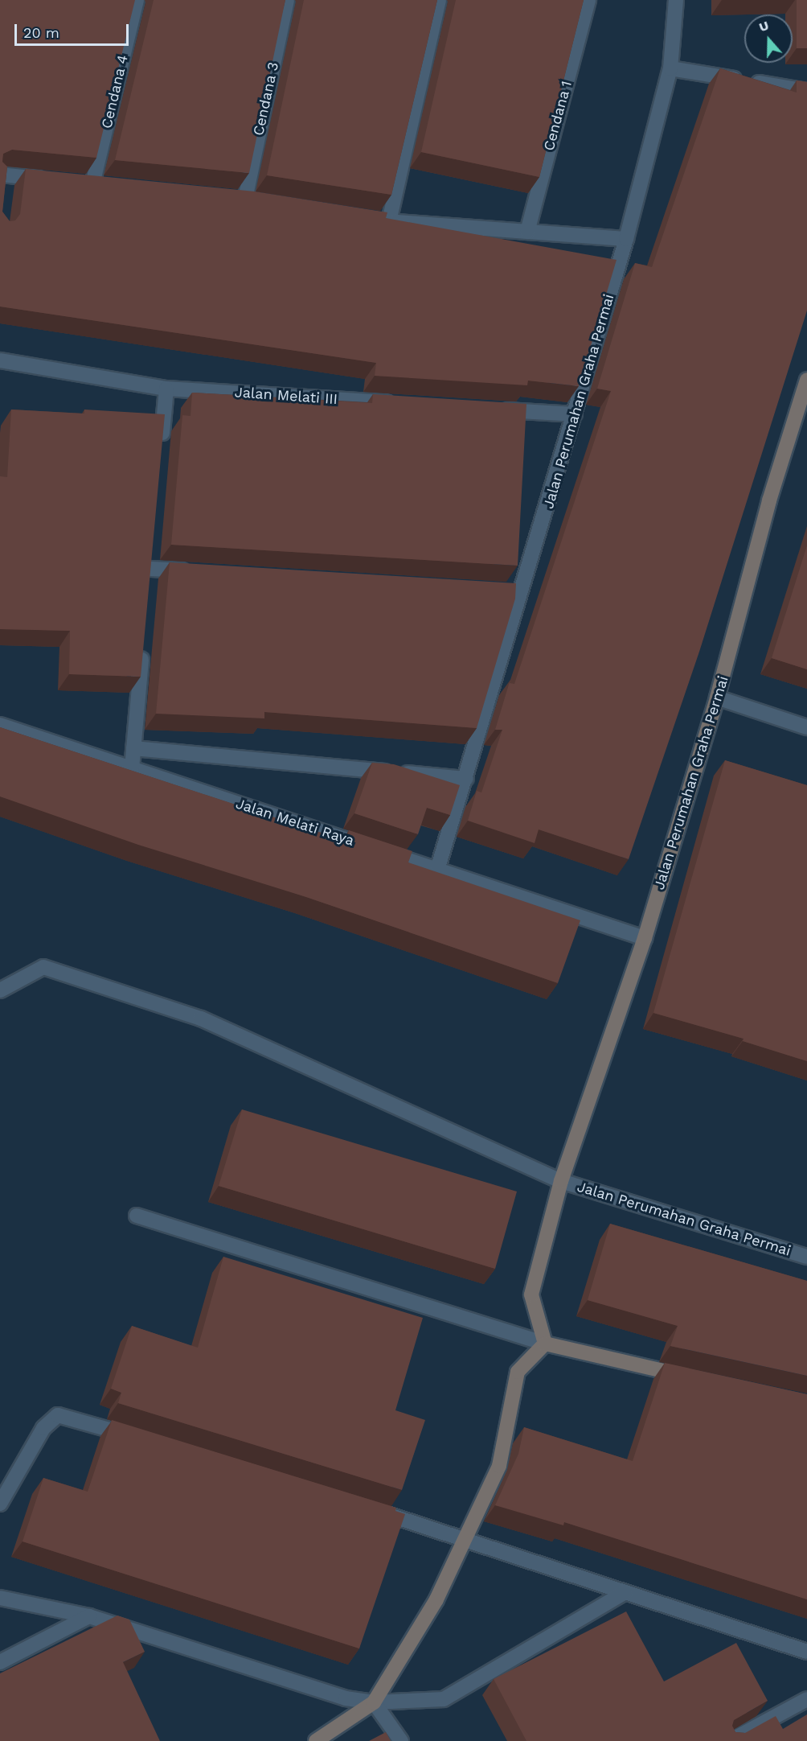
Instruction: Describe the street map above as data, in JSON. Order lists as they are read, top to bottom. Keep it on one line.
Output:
{"streets":{"street":["Cendana 4","Cendana 3","Cendana 1","Jalan Melati III","Jalan Perumahan Graha Permai","Jalan Melati Raya"]},"crossings":[["Jalan Perumahan Graha Permai","Jalan Melati Raya"]],"scale_bar":"20 m","north":"top"}
